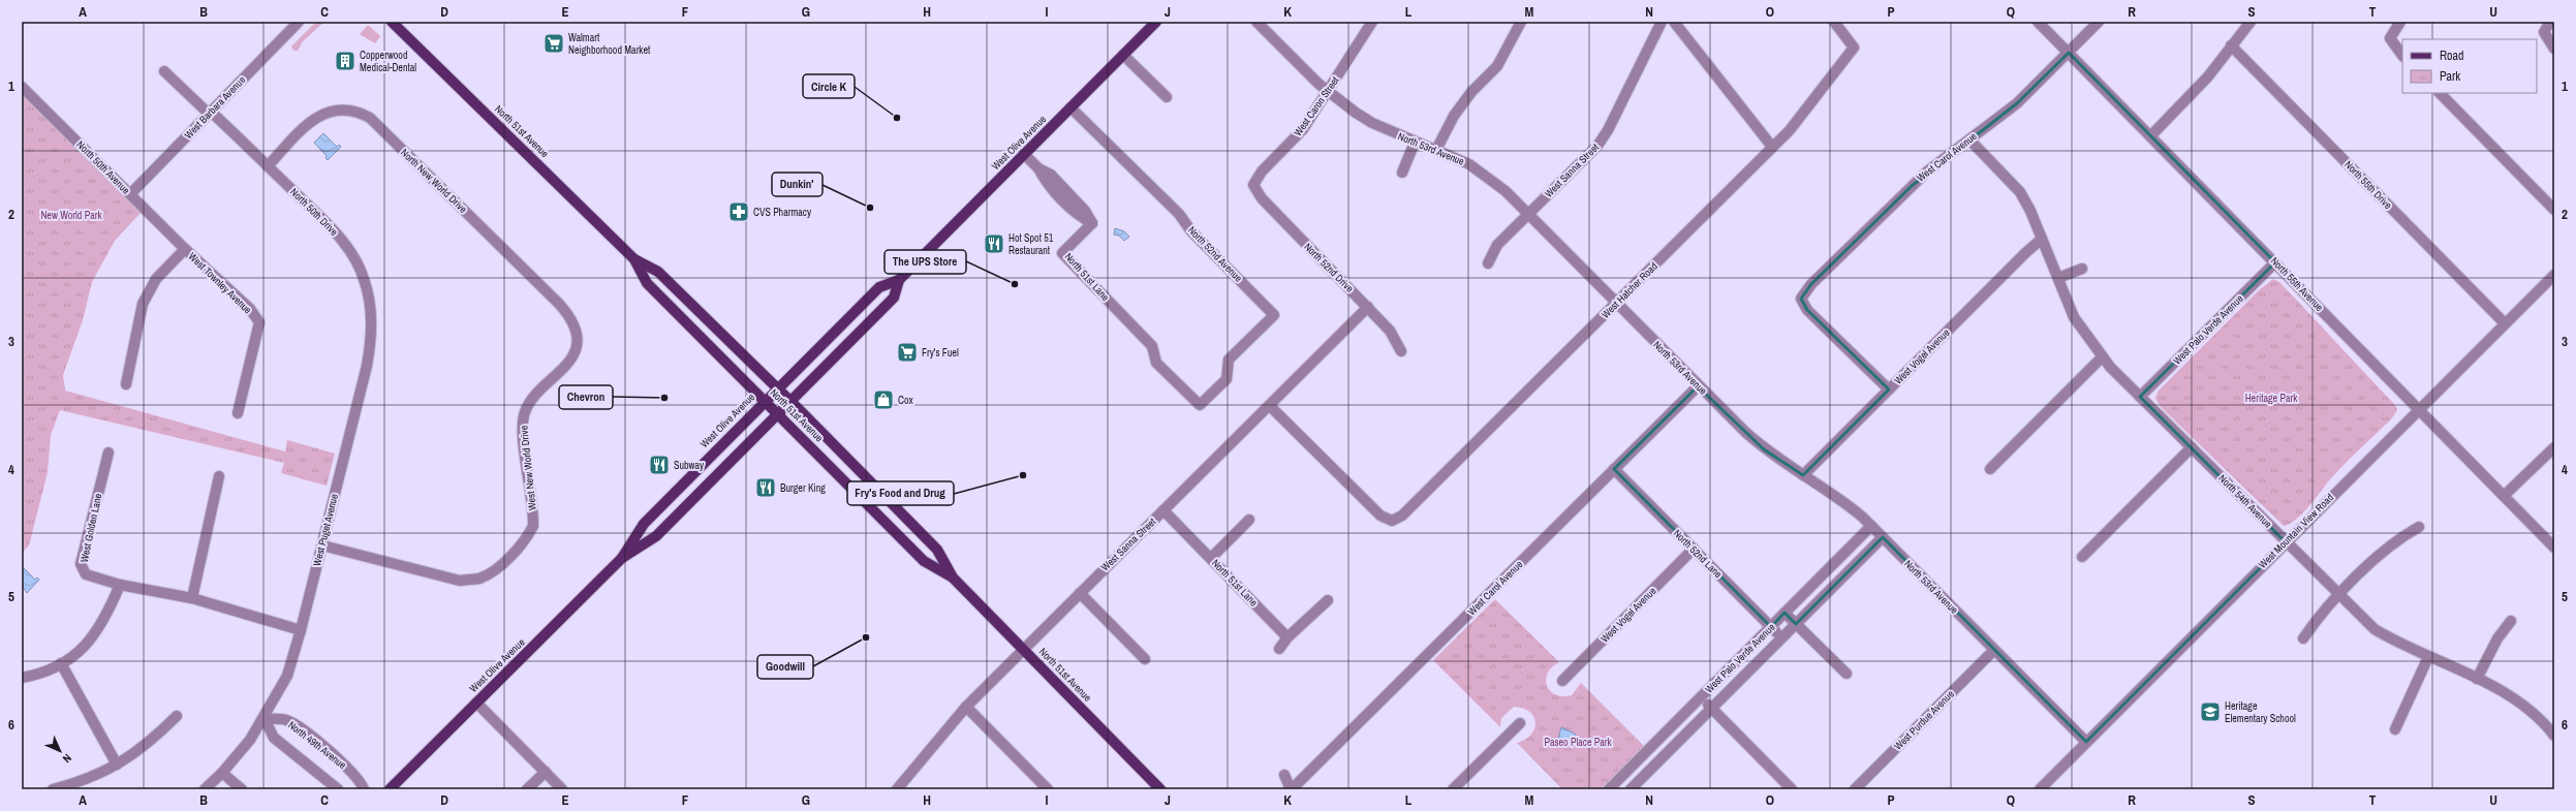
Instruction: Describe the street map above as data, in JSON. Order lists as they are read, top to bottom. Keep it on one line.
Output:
{"streets":{"main road":["North 51st Avenue","West Olive Avenue"],"street":["West Caron Street","West Barbara Avenue","North 53rd Avenue","West Carol Avenue","North 50th Avenue","West Sanna Street","North New World Drive","North 55th Drive","North 50th Drive","North 52nd Avenue","North 52nd Drive","North 51st Lane","West Townley Avenue","North 55th Avenue","West Hatcher Road","West Palo Verde Avenue","West Vogel Avenue","West New World Drive","North 54th Avenue","West Golden Lane","West Puget Avenue","West Mountain View Road","North 52nd Lane","West Purdue Avenue","North 49th Avenue"]},"crossings":[["West Caron Street","North 53rd Avenue"],["West Caron Street","North 52nd Drive"],["West Barbara Avenue","North 50th Avenue"],["West Barbara Avenue","North 50th Drive"],["North 51st Avenue","West Olive Avenue"],["North 51st Avenue","West Sanna Street"],["West Olive Avenue","North 52nd Avenue"],["West Olive Avenue","North 51st Lane"],["North 53rd Avenue","West Carol Avenue"],["North 53rd Avenue","West Sanna Street"],["North 53rd Avenue","West Hatcher Road"],["North 53rd Avenue","West Palo Verde Avenue"],["North 53rd Avenue","West Vogel Avenue"],["North 53rd Avenue","West Mountain View Road"],["North 53rd Avenue","West Purdue Avenue"],["West Carol Avenue","North 55th Avenue"],["West Carol Avenue","West Vogel Avenue"],["West Carol Avenue","North 54th Avenue"],["West Carol Avenue","North 52nd Lane"],["North 50th Avenue","West Townley Avenue"],["West Sanna Street","North 52nd Drive"],["West Sanna Street","North 51st Lane"],["West Sanna Street","West Hatcher Road"],["North New World Drive","North 50th Drive"],["North New World Drive","West New World Drive"],["North 55th Drive","West Mountain View Road"],["North 50th Drive","West Puget Avenue"],["North 52nd Avenue","North 51st Lane"],["North 55th Avenue","West Palo Verde Avenue"],["North 55th Avenue","West Mountain View Road"],["West Palo Verde Avenue","North 54th Avenue"],["West Palo Verde Avenue","North 52nd Lane"],["West Vogel Avenue","North 54th Avenue"],["West Vogel Avenue","North 52nd Lane"],["West New World Drive","West Puget Avenue"],["North 54th Avenue","West Mountain View Road"],["West Puget Avenue","North 49th Avenue"]],"parks":["New World Park","Heritage Park","Paseo Place Park"],"places":{"supermarket":["Walmart Neighborhood Market","Fry's Fuel"],"building":["Copperwood Medical-Dental"],"other":["Circle K","Dunkin'","The UPS Store","Chevron","Fry's Food and Drug","Goodwill"],"pharmacy":["CVS Pharmacy"],"restaurant":["Hot Spot 51 Restaurant","Subway","Burger King"],"shop":["Cox"],"school or university":["Heritage Elementary School"]},"legend":["Road","Park"],"north":"bottom right","grid":{"columns":["A","B","C","D","E","F","G","H","I","J","K","L","M","N","O","P","Q","R","S","T","U"],"rows":["1","2","3","4","5","6"]}}
